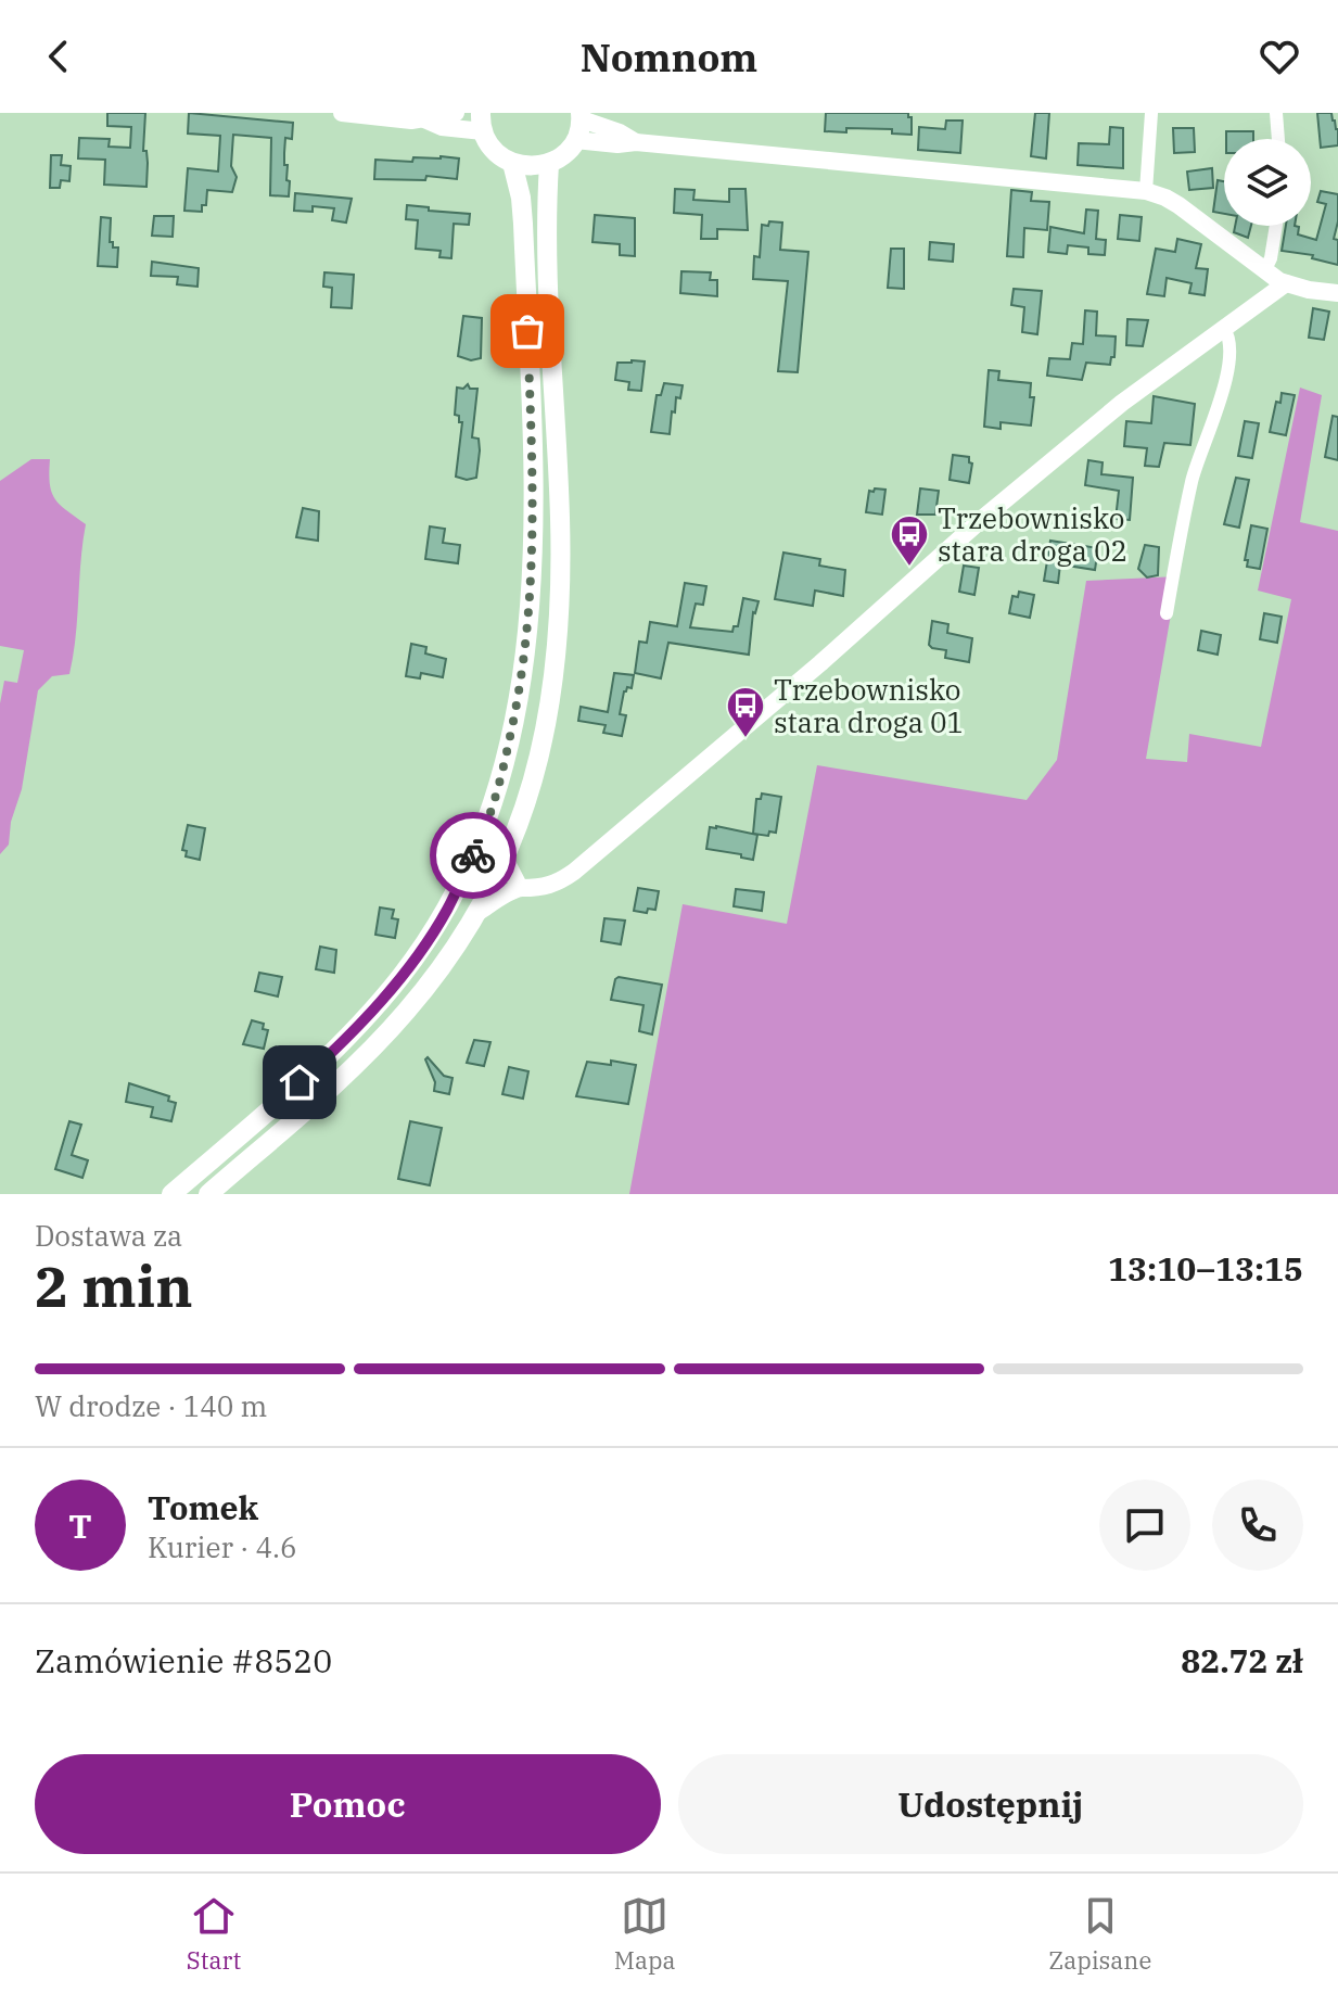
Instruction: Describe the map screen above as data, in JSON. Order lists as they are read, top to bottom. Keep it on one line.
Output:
{"places":{"bus stop":["Trzebownisko stara droga 02","Trzebownisko stara droga 01"]},"page":{"header":"Nomnom","heading":["2 min","Dostawa za","13:10–13:15"],"panel":["Tomek","Kurier · 4.6","Zamówienie #8520","82.72 zł"],"bar":"W drodze · 140 m","round":"T","buttons":["Pomoc","Udostępnij"],"tabs":["Start","Mapa","Zapisane"]}}
